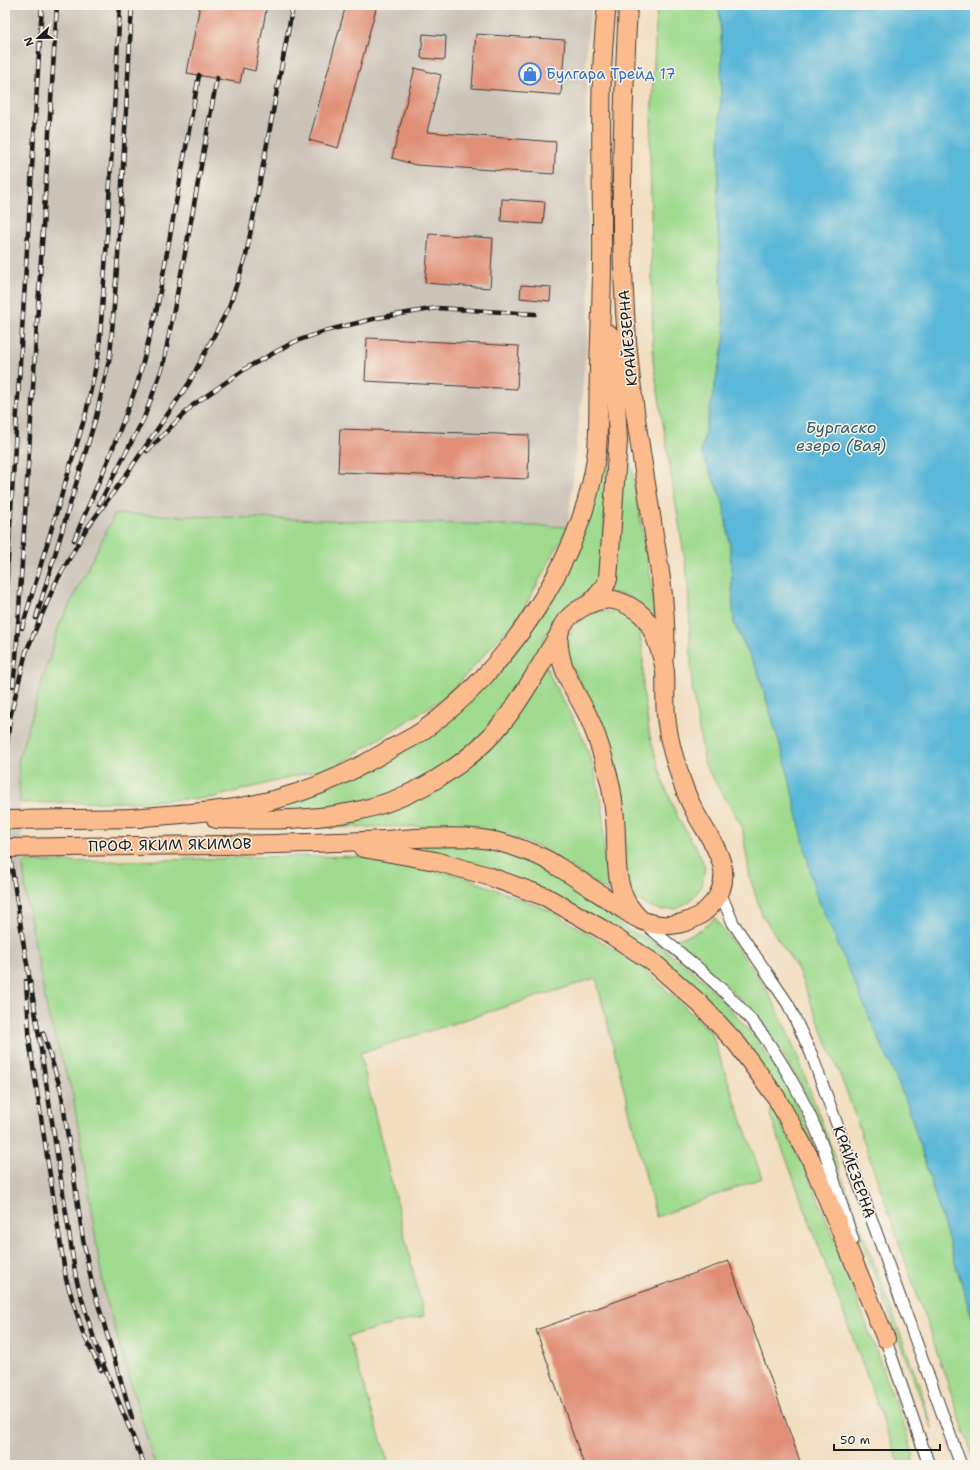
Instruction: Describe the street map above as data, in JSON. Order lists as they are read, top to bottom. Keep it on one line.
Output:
{"streets":{"highway":["КРАЙЕЗЕРНА","ПРОФ. ЯКИМ ЯКИМОВ"]},"water":["Бургаско езеро (Вая)"],"places":{"shop":["Булгара Трейд 17"]},"scale_bar":"50 m","north":"left"}
